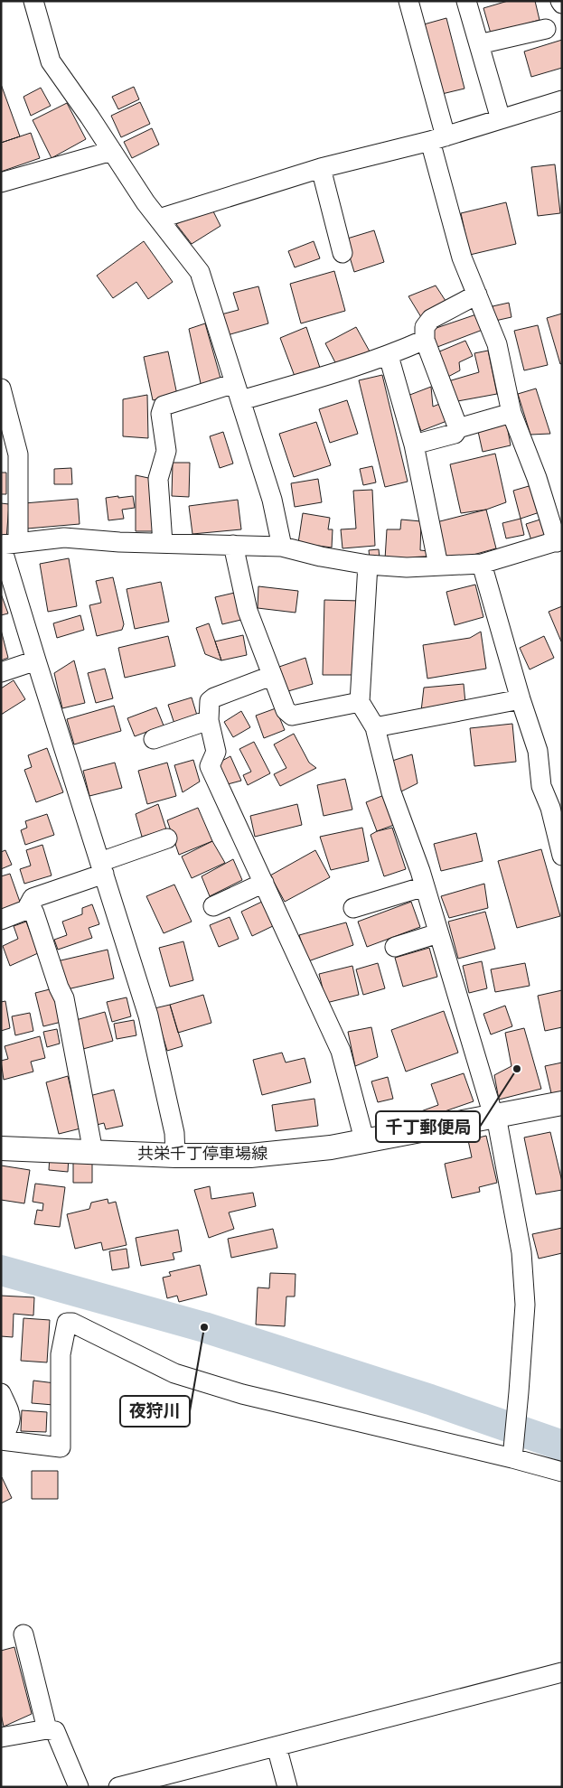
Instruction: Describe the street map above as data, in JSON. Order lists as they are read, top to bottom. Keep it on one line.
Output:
{"streets":{"main road":["共栄千丁停車場線"]},"places":["千丁郵便局","夜狩川"]}
